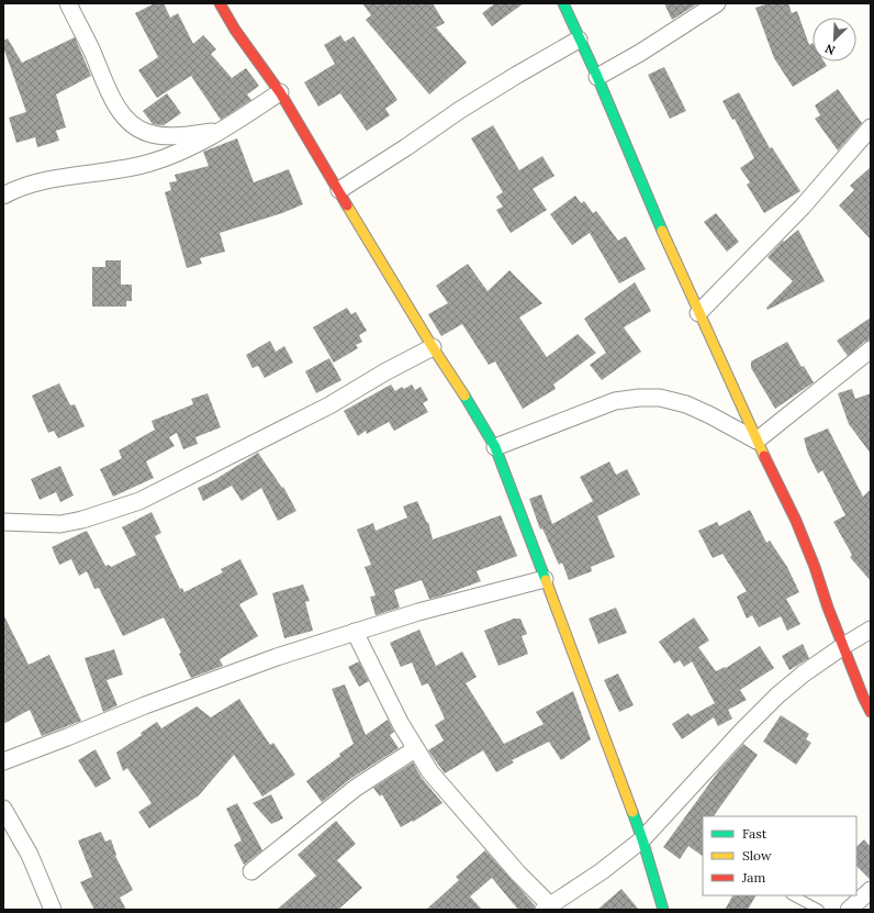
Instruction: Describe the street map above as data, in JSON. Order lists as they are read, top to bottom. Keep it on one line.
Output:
{"legend":["Fast","Slow","Jam"],"north":"bottom left"}
